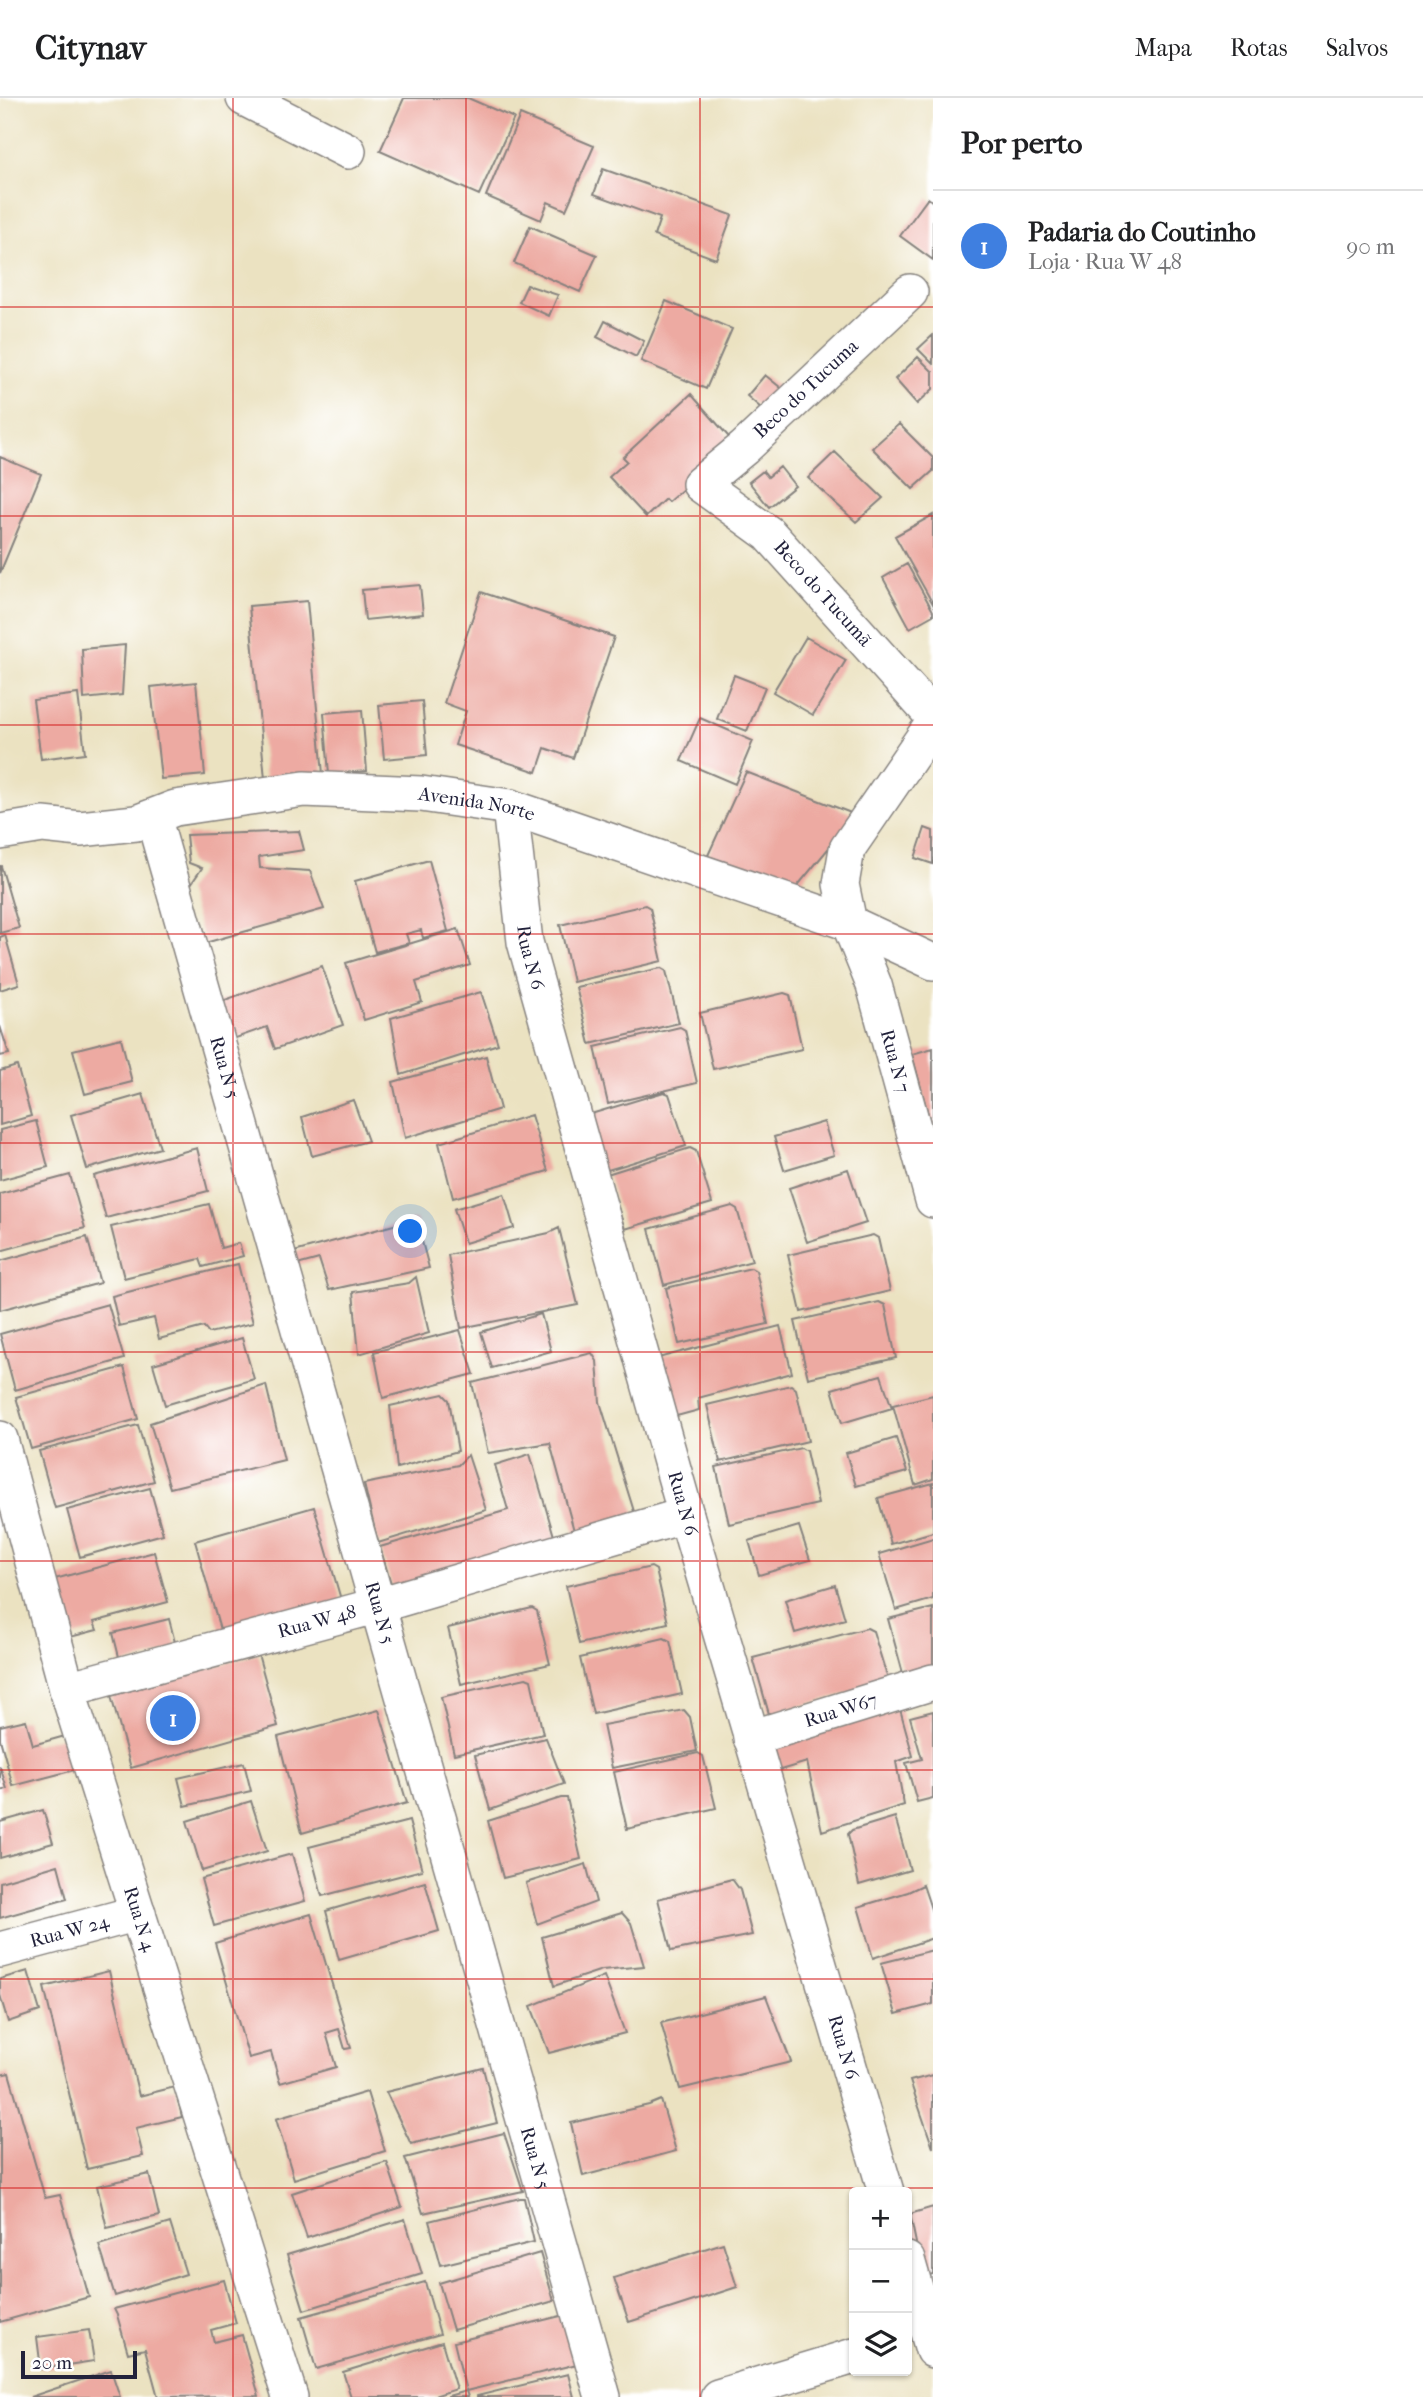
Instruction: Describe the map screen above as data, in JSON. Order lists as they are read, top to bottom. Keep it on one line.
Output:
{"streets":{"street":["Beco do Tucuma","Beco do Tucumã","Avenida Norte","Rua N 6","Rua N 7","Rua N 5","Rua W 48","Rua W67","Rua N 4","Rua W 24"]},"crossings":[["Beco do Tucuma","Beco do Tucumã"],["Avenida Norte","Rua N 6"],["Avenida Norte","Rua N 7"],["Rua N 6","Rua W 48"],["Rua N 6","Rua W67"],["Rua N 5","Rua W 48"],["Rua W 48","Rua N 4"],["Rua N 4","Rua W 24"]],"scale_bar":"20 m","page":{"header":"Citynav","nav":["Mapa","Rotas","Salvos"],"heading":"Por perto","list":[{"mark":"1","name":"Padaria do Coutinho","note":"Loja · Rua W 48","value":"90 m"}],"pins":"1","map_buttons":["+","−"],"scale":"20 m"}}
